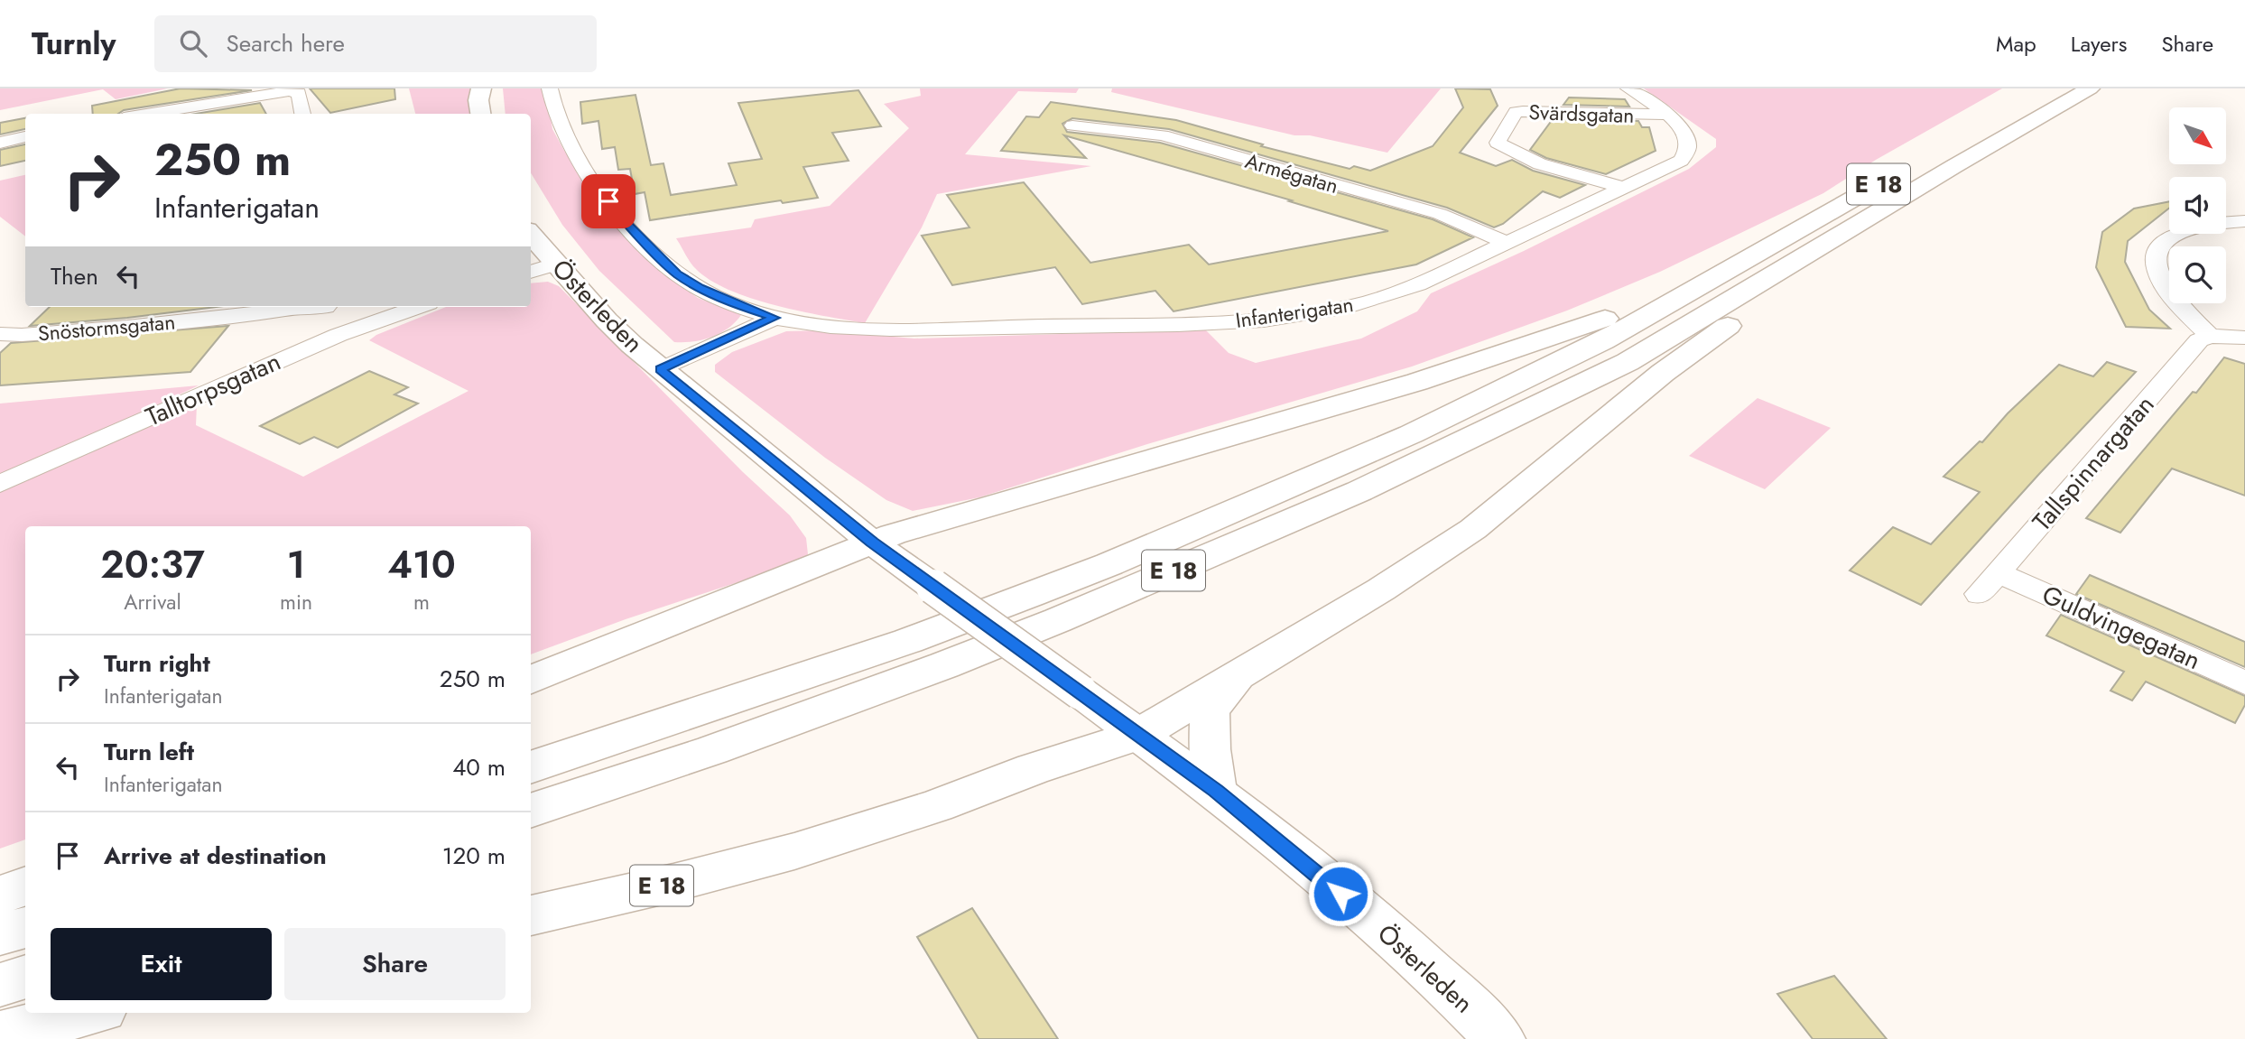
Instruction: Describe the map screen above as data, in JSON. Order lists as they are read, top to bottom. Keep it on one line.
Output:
{"streets":{"main road":["E 18","Österleden"],"street":["Svärdsgatan","Armégatan","Infanterigatan","Snöstormsgatan","Talltorpsgatan","Tallspinnargatan","Guldvingegatan"]},"crossings":[["Svärdsgatan","Infanterigatan"],["Armégatan","Infanterigatan"],["E 18","Österleden"],["Tallspinnargatan","Guldvingegatan"]],"north":"bottom right","page":{"header":"Turnly","search":"Search here","nav":["Map","Layers","Share"],"turn":["250 m","Infanterigatan"],"then":"Then","eta":["20:37","Arrival","1","min","410","m"],"list":[{"name":"Turn right","note":"Infanterigatan","value":"250 m"},{"name":"Turn left","note":"Infanterigatan","value":"40 m"},{"name":"Arrive at destination","value":"120 m"}],"buttons":["Exit","Share"]}}
